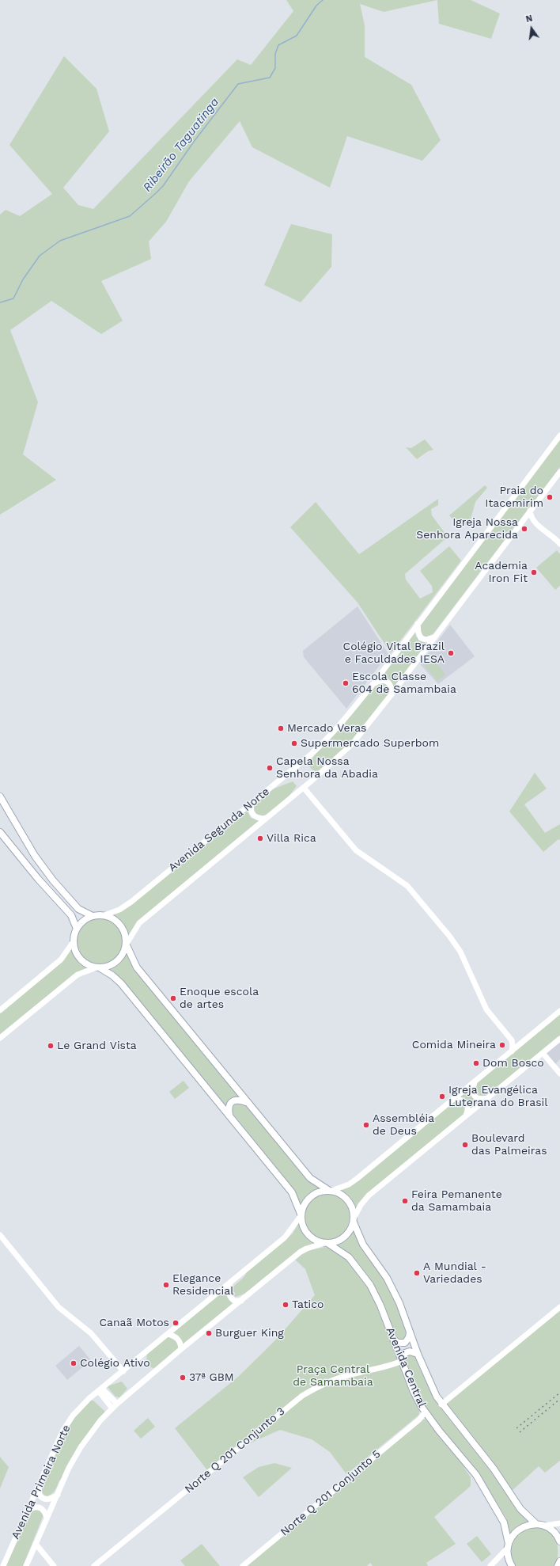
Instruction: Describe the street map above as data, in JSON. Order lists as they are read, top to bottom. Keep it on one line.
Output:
{"streets":{"main road":["Avenida Segunda Norte","Avenida Central","Norte Q 201 Conjunto 3","Avenida Primeira Norte","Norte Q 201 Conjunto 5"]},"crossings":[["Avenida Central","Norte Q 201 Conjunto 3"],["Avenida Central","Avenida Primeira Norte"],["Avenida Central","Norte Q 201 Conjunto 5"]],"water":["Ribeirão Taguatinga"],"parks":["Praça Central de Samambaia"],"places":["Praia do Itacemirim","Igreja Nossa Senhora Aparecida","Academia Iron Fit","Colégio Vital Brazil e Faculdades IESA","Escola Classe 604 de Samambaia","Mercado Veras","Supermercado Superbom","Capela Nossa Senhora da Abadia","Villa Rica","Enoque escola de artes","Comida Mineira","Le Grand Vista","Dom Bosco","Igreja Evangélica Luterana do Brasil","Assembléia de Deus","Boulevard das Palmeiras","Feira Pemanente da Samambaia","A Mundial - Variedades","Elegance Residencial","Tatico","Canaã Motos","Burguer King","Colégio Ativo","37ª GBM"],"north":"top"}
